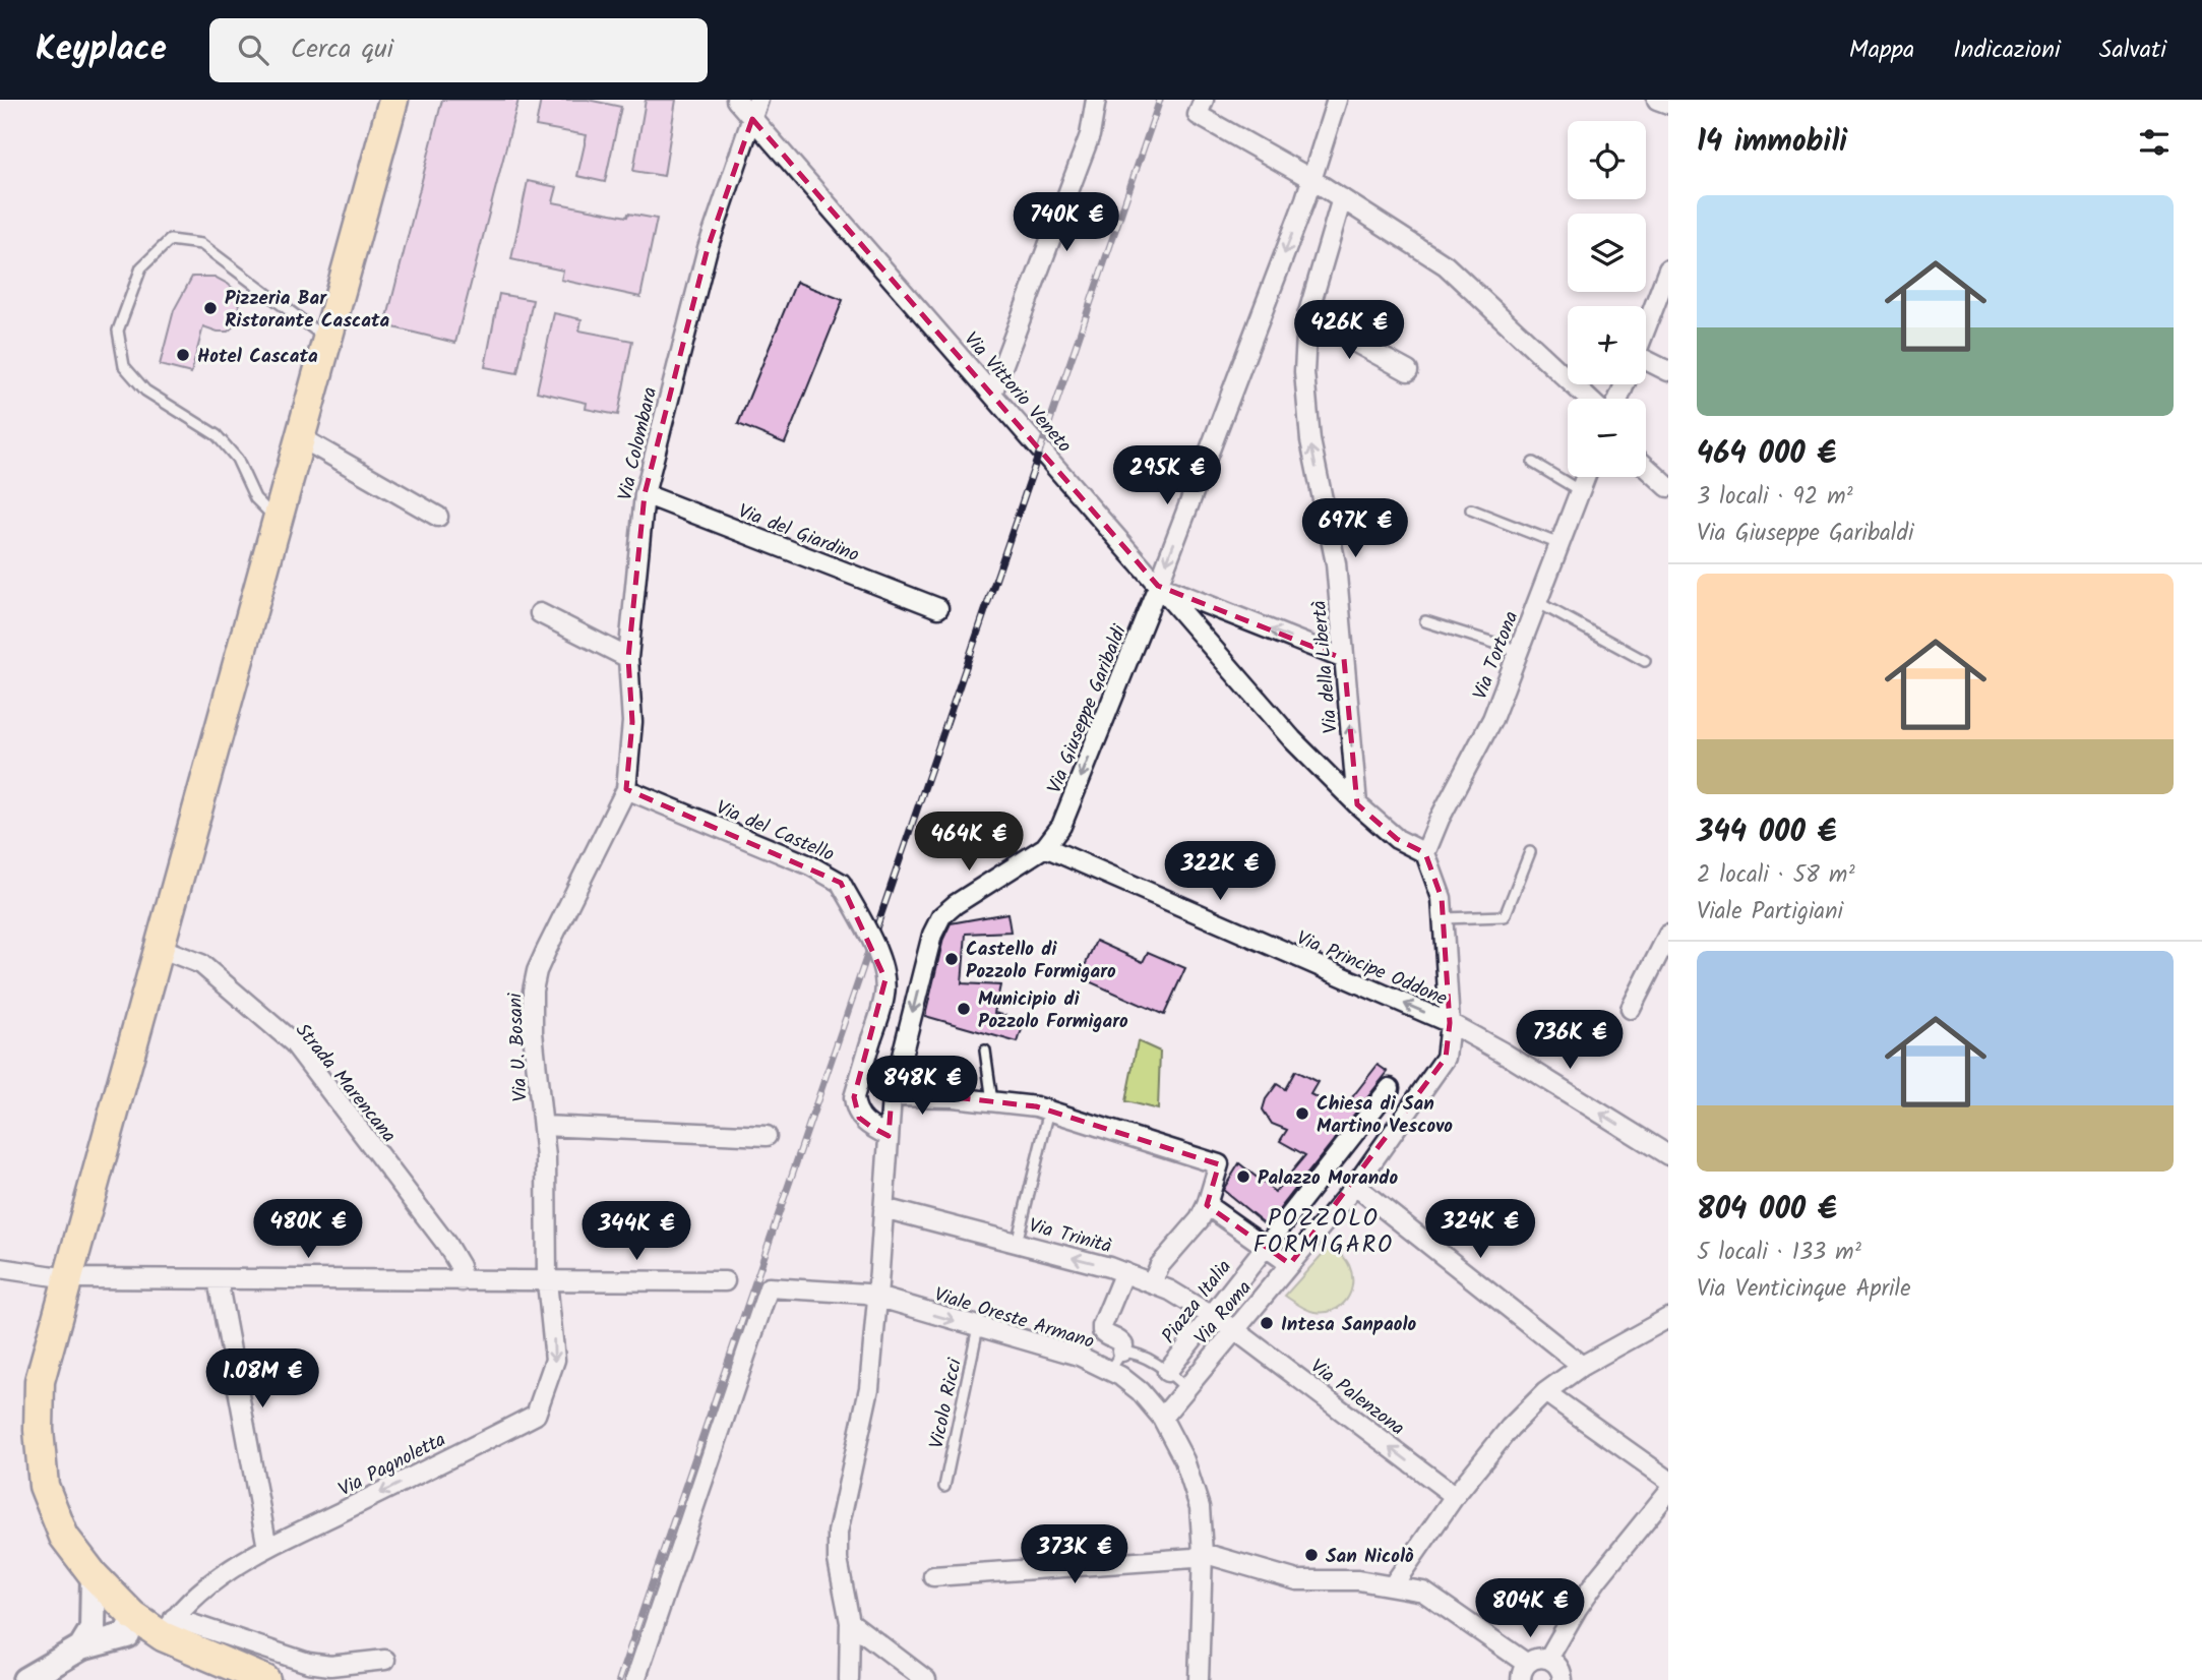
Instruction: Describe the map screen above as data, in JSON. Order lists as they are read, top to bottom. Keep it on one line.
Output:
{"streets":{"street":["Via Vittorio Veneto","Via Colombara","Via del Giardino","Via Tortona","Via della Libertà","Via Giuseppe Garibaldi","Via del Castello","Via Principe Oddone","Via U. Bosani","Strada Marencana","Via Trinità","Piazza Italia","Via Roma","Viale Oreste Armano","Via Palenzona","Via Pagnoletta"],"lane":["Vicolo Ricci"]},"crossings":[["Via Vittorio Veneto","Via Colombara"],["Via Vittorio Veneto","Via Tortona"],["Via Vittorio Veneto","Via della Libertà"],["Via Vittorio Veneto","Via Giuseppe Garibaldi"],["Via Vittorio Veneto","Via Roma"],["Via Colombara","Via del Giardino"],["Via Colombara","Via del Castello"],["Via Colombara","Via U. Bosani"],["Via Tortona","Via Roma"],["Via Giuseppe Garibaldi","Via del Castello"],["Via Giuseppe Garibaldi","Via Principe Oddone"],["Via Giuseppe Garibaldi","Via Trinità"],["Via Giuseppe Garibaldi","Viale Oreste Armano"],["Via del Castello","Via U. Bosani"],["Via Principe Oddone","Via Roma"],["Via U. Bosani","Via Pagnoletta"],["Via Trinità","Piazza Italia"],["Via Trinità","Via Roma"],["Via Trinità","Via Palenzona"],["Piazza Italia","Via Roma"],["Via Roma","Viale Oreste Armano"],["Via Roma","Via Palenzona"],["Viale Oreste Armano","Vicolo Ricci"]],"one_way":["Via della Libertà","Via Giuseppe Garibaldi","Via Principe Oddone","Via Palenzona","Via Pagnoletta"],"districts":["POZZOLO FORMIGARO"],"places":["Pizzeria Bar Ristorante Cascata","Hotel Cascata","Castello di Pozzolo Formigaro","Municipio di Pozzolo Formigaro","Chiesa di San Martino Vescovo","Palazzo Morando","Intesa Sanpaolo","San Nicolò"],"page":{"header":"Keyplace","search":"Cerca qui","nav":["Mappa","Indicazioni","Salvati"],"heading":"14 immobili","map_buttons":["+","−"],"list":[{"name":"464 000 €","note":"3 locali · 92 m² · Via Giuseppe Garibaldi"},{"name":"344 000 €","note":"2 locali · 58 m² · Viale Partigiani"},{"name":"804 000 €","note":"5 locali · 133 m² · Via Venticinque Aprile"}],"price":["740K €","426K €","295K €","697K €","464K €","322K €","736K €","848K €","480K €","324K €","344K €","1.08M €","373K €","804K €"]}}
